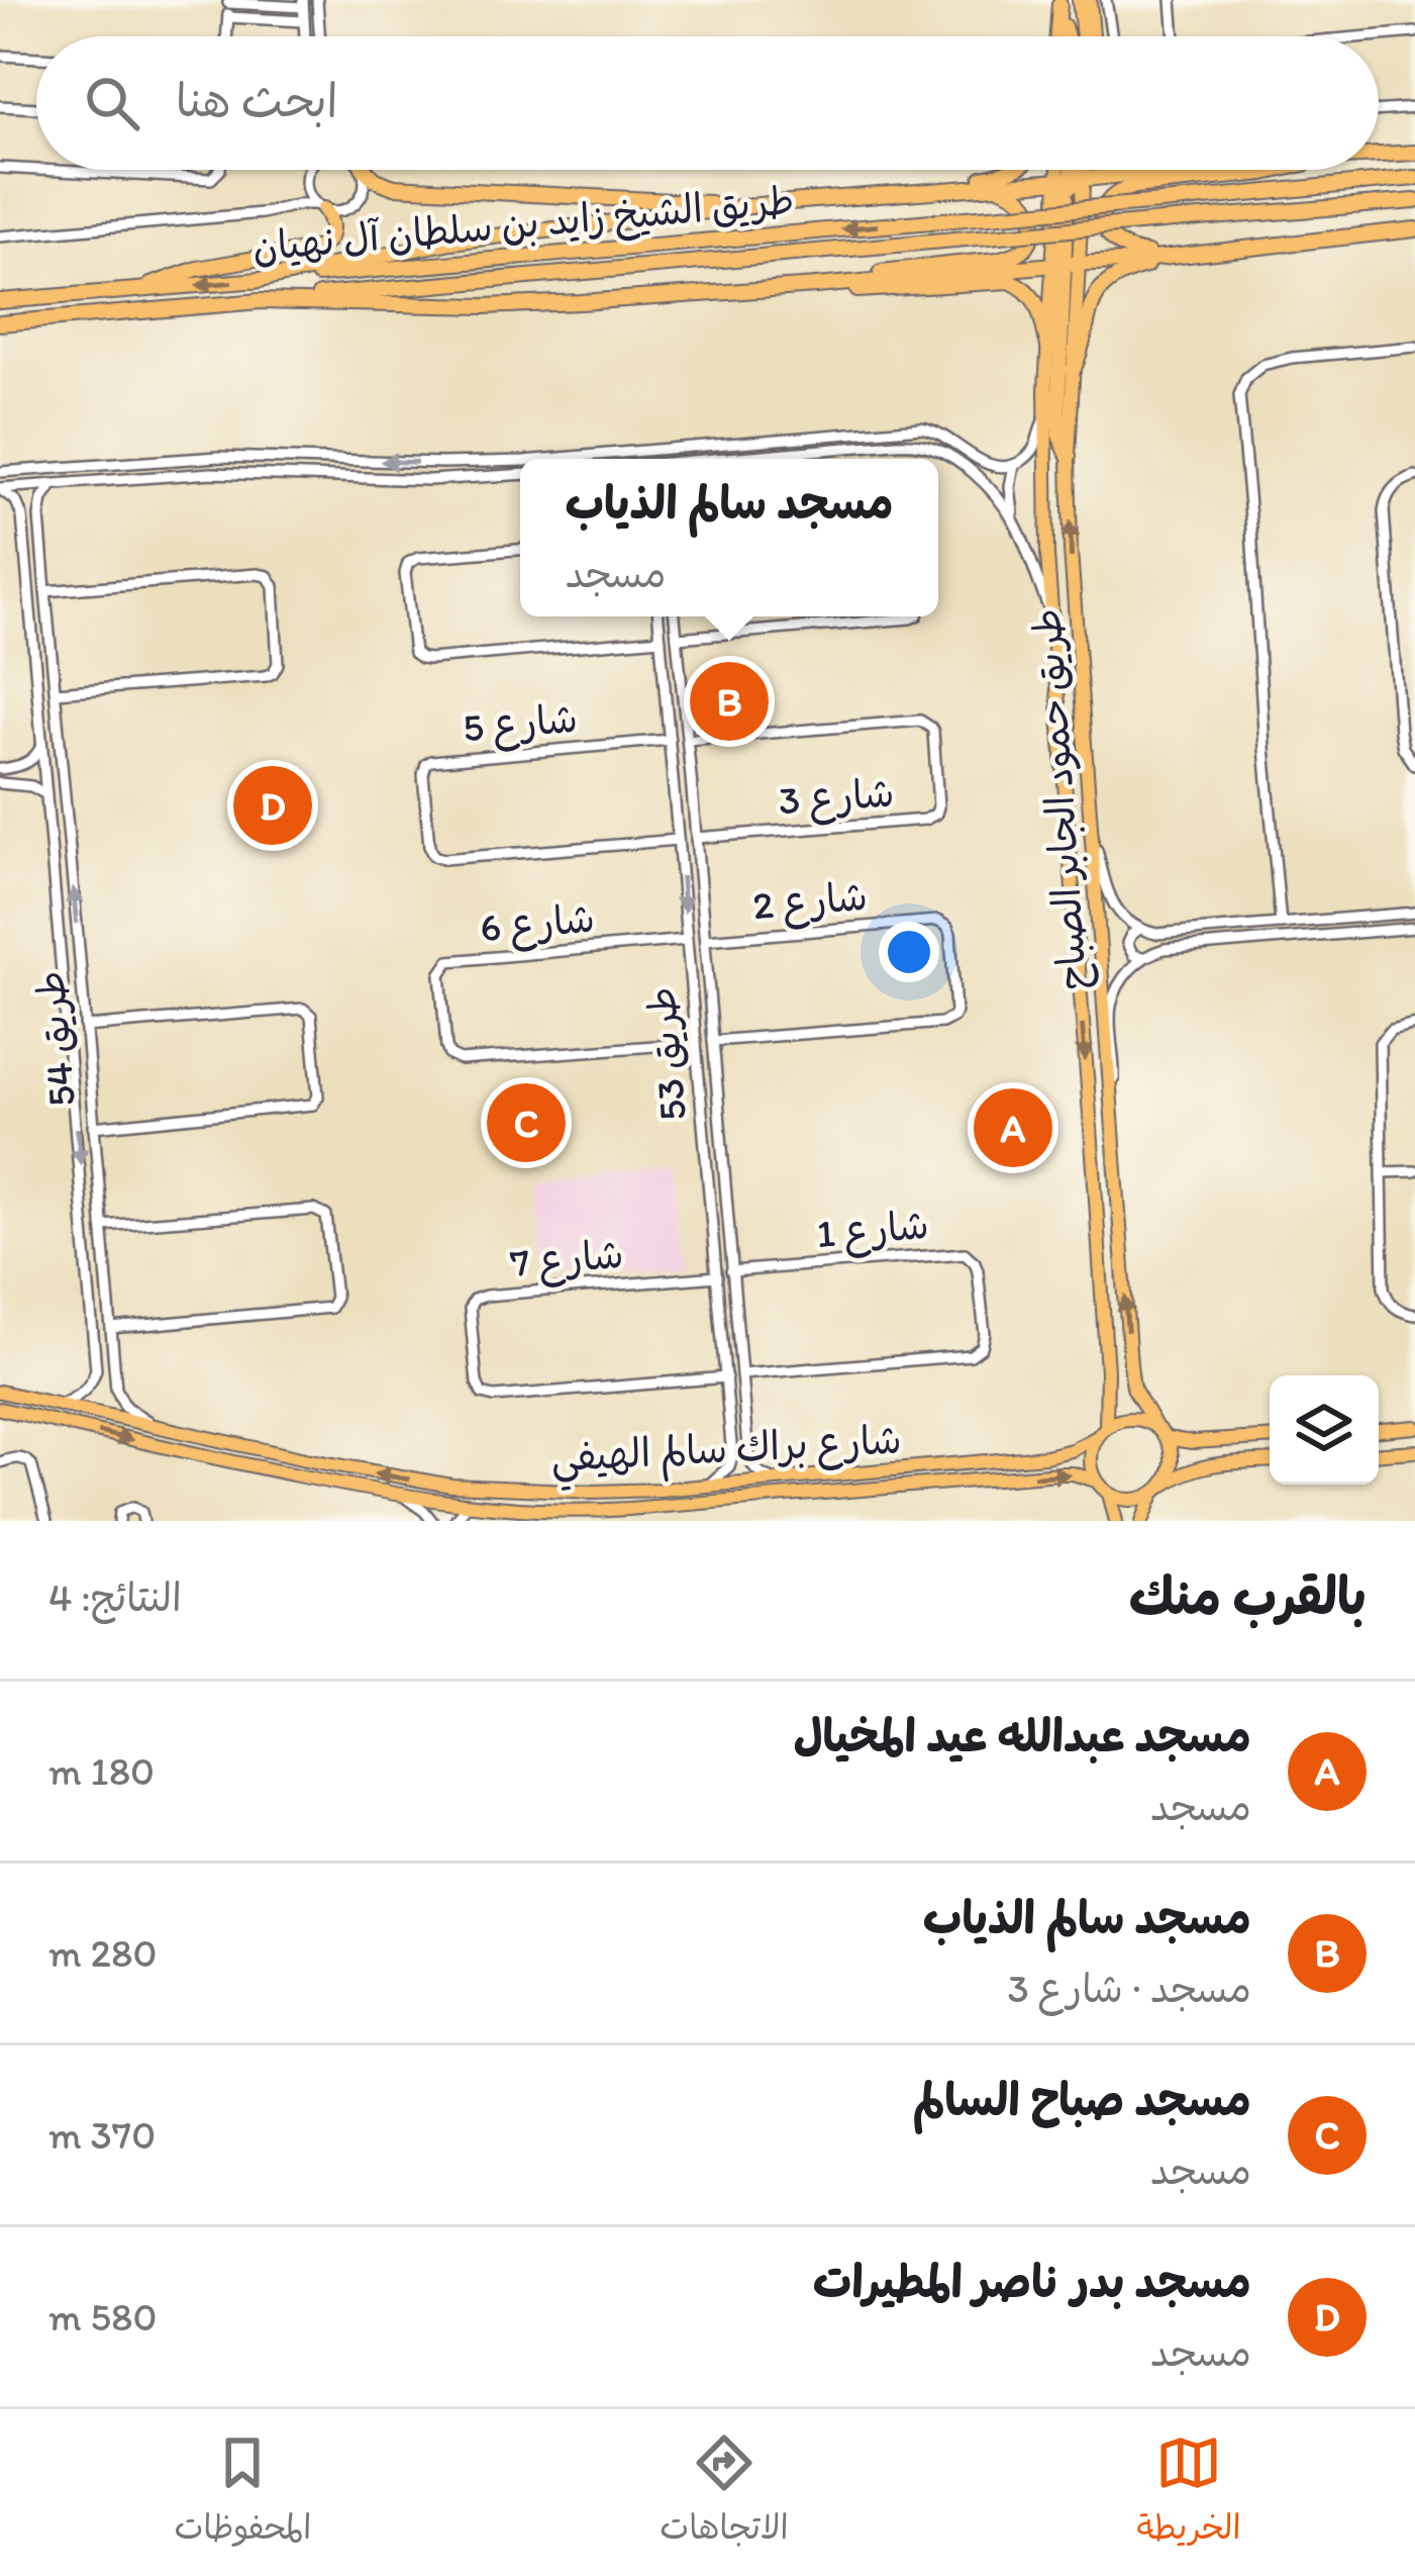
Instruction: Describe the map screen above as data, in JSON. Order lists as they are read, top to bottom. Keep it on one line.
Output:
{"streets":{"highway":["طريق الشيخ زايد بن سلطان آل نهيان"],"main road":["طريق حمود الجابر الصباح","شارع براك سالم الهيفي"],"street":["شارع 5","شارع 3","شارع 2","شارع 6","طريق 54","طريق 53","شارع 1","شارع 7"]},"crossings":[["شارع 5","طريق 53"],["شارع 3","طريق 53"],["طريق حمود الجابر الصباح","شارع براك سالم الهيفي"],["شارع 2","طريق 53"],["شارع 6","طريق 53"],["طريق 54","شارع براك سالم الهيفي"],["طريق 53","شارع 1"],["طريق 53","شارع 7"]],"page":{"search":"ابحث هنا","popup":["مسجد سالم الذياب","مسجد"],"pins":["B","D","C","A"],"heading":["بالقرب منك","النتائج: 4"],"list":[{"mark":"A","name":"مسجد عبدالله عيد المخيال","note":"مسجد","value":"180 m"},{"mark":"B","name":"مسجد سالم الذياب","note":"مسجد · شارع 3","value":"280 m"},{"mark":"C","name":"مسجد صباح السالم","note":"مسجد","value":"370 m"},{"mark":"D","name":"مسجد بدر ناصر المطيرات","note":"مسجد","value":"580 m"}],"nav":["الخريطة","الاتجاهات","المحفوظات"]}}
